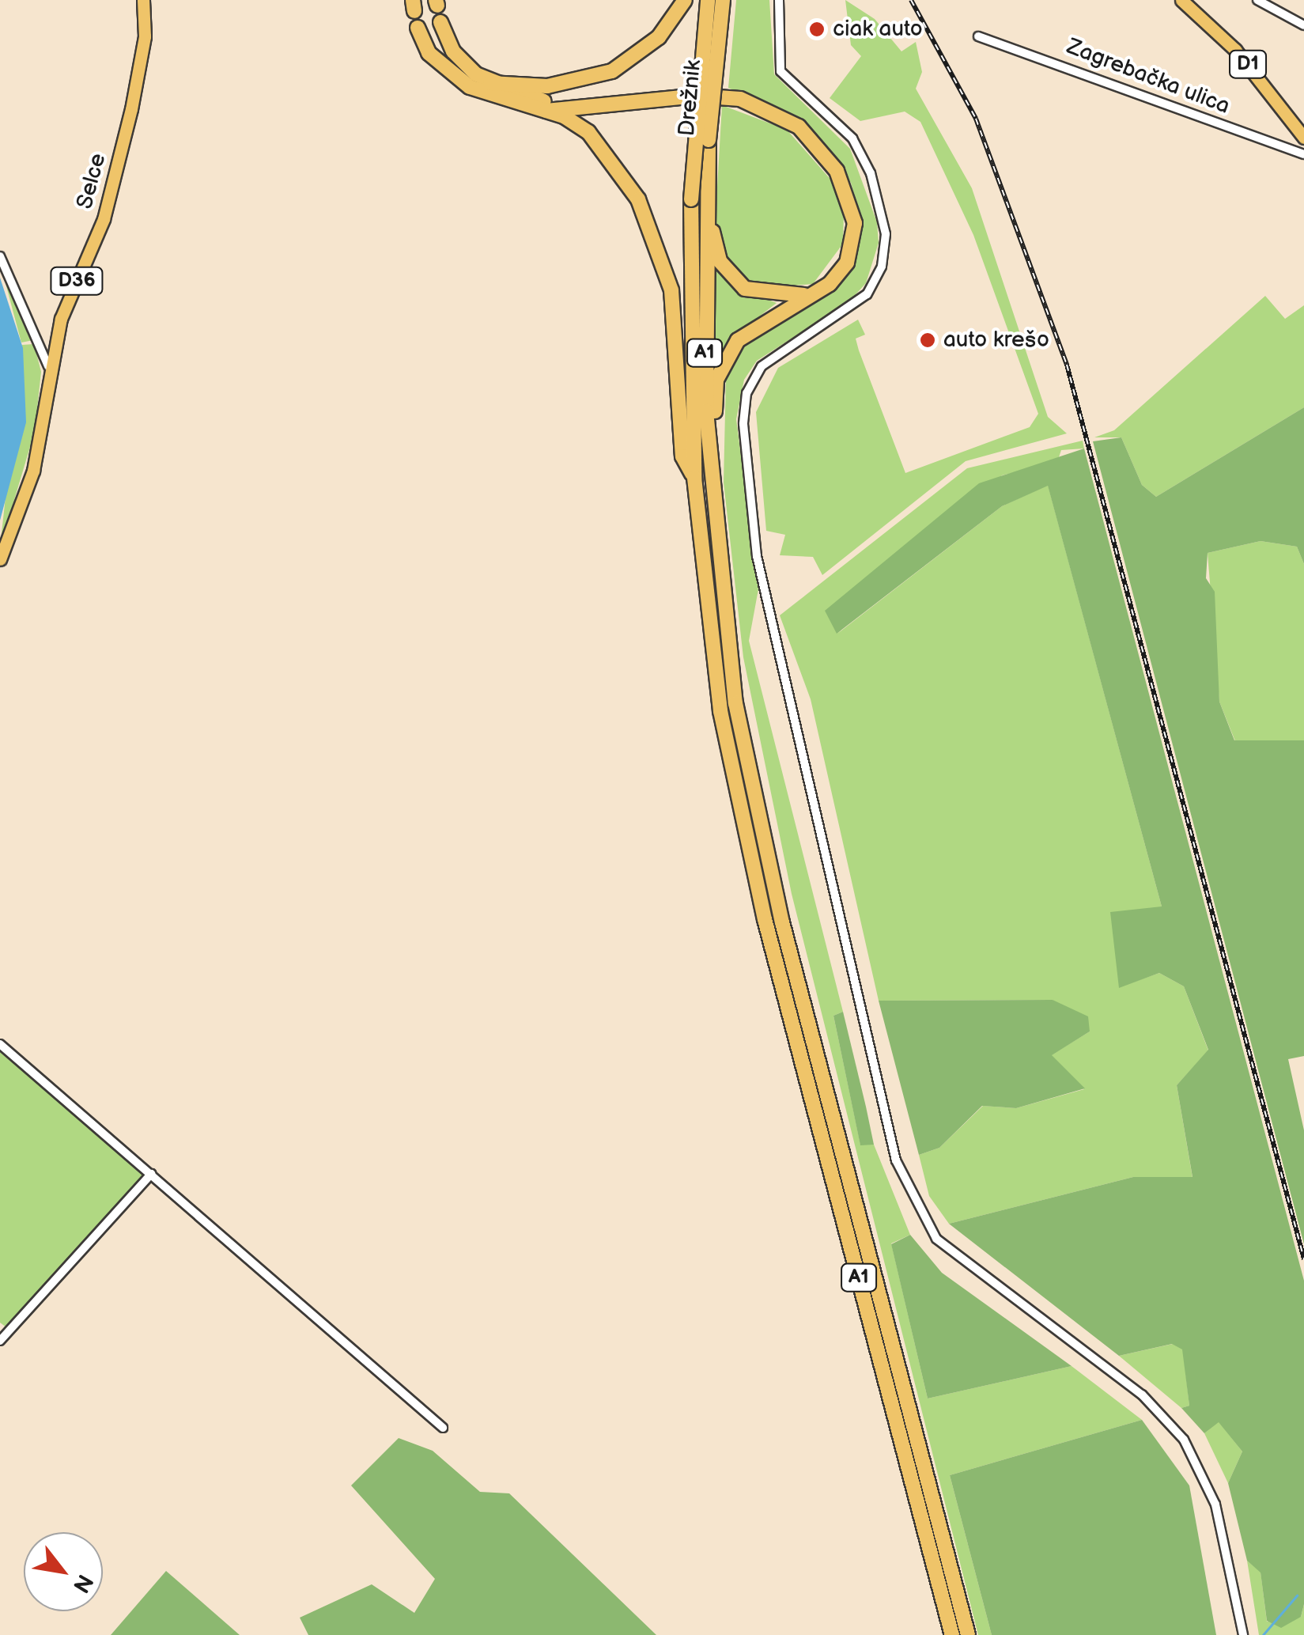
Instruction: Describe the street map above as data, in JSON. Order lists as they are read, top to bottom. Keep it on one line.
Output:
{"streets":{"highway":["Drežnik","A1"],"main road":["D1","Zagrebačka ulica","Selce","D36"]},"crossings":[["Drežnik","A1"]],"places":["ciak auto","auto krešo"],"north":"bottom right"}
